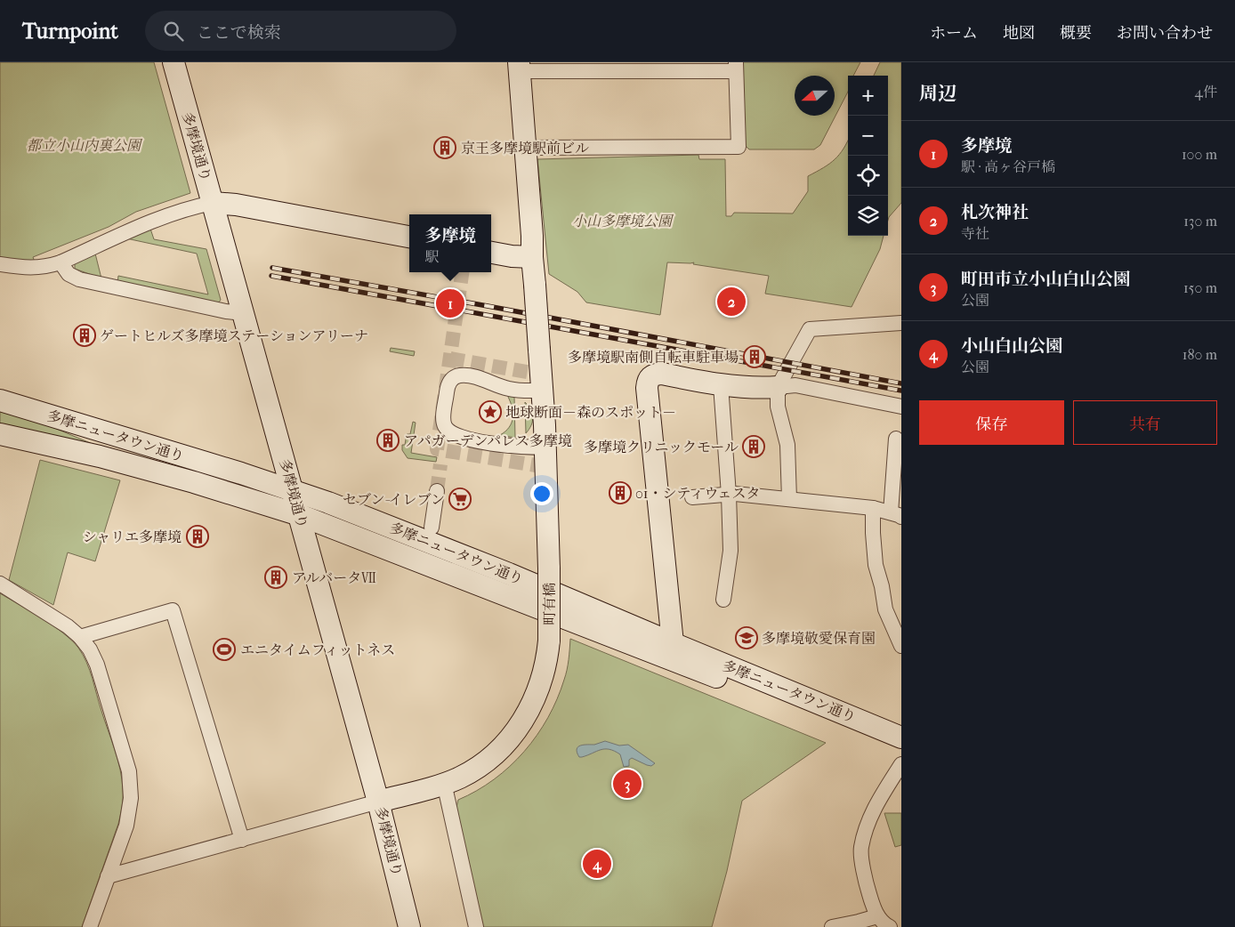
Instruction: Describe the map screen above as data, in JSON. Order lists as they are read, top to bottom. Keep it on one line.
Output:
{"streets":{"street":["多摩境通り","多摩ニュータウン通り","町有橋"]},"crossings":[["多摩境通り","多摩ニュータウン通り"],["多摩境通り","町有橋"]],"parks":["都立小山内裏公園","小山多摩境公園"],"places":{"building":["京王多摩境駅前ビル","ゲートヒルズ多摩境ステーションアリーナ","多摩境駅南側自転車駐車場","アパガーデンパレス多摩境","多摩境クリニックモール","01・シティウェスタ","シャリエ多摩境","アルバータⅦ"],"place":["地球断面－森のスポット－"],"supermarket":["セブン-イレブン"],"school or university":["多摩境敬愛保育園"],"sports":["エニタイムフィットネス"]},"north":"left","page":{"header":"Turnpoint","search":"ここで検索","nav":["ホーム","地図","概要","お問い合わせ"],"heading":["周辺","4件"],"map_buttons":["+","−"],"list":[{"mark":"1","name":"多摩境","note":"駅 · 高ヶ谷戸橋","value":"100 m"},{"mark":"2","name":"札次神社","note":"寺社","value":"130 m"},{"mark":"3","name":"町田市立小山白山公園","note":"公園","value":"150 m"},{"mark":"4","name":"小山白山公園","note":"公園","value":"180 m"}],"popup":["多摩境","駅"],"pins":["2","1","3","4"],"buttons":["保存","共有"]}}
